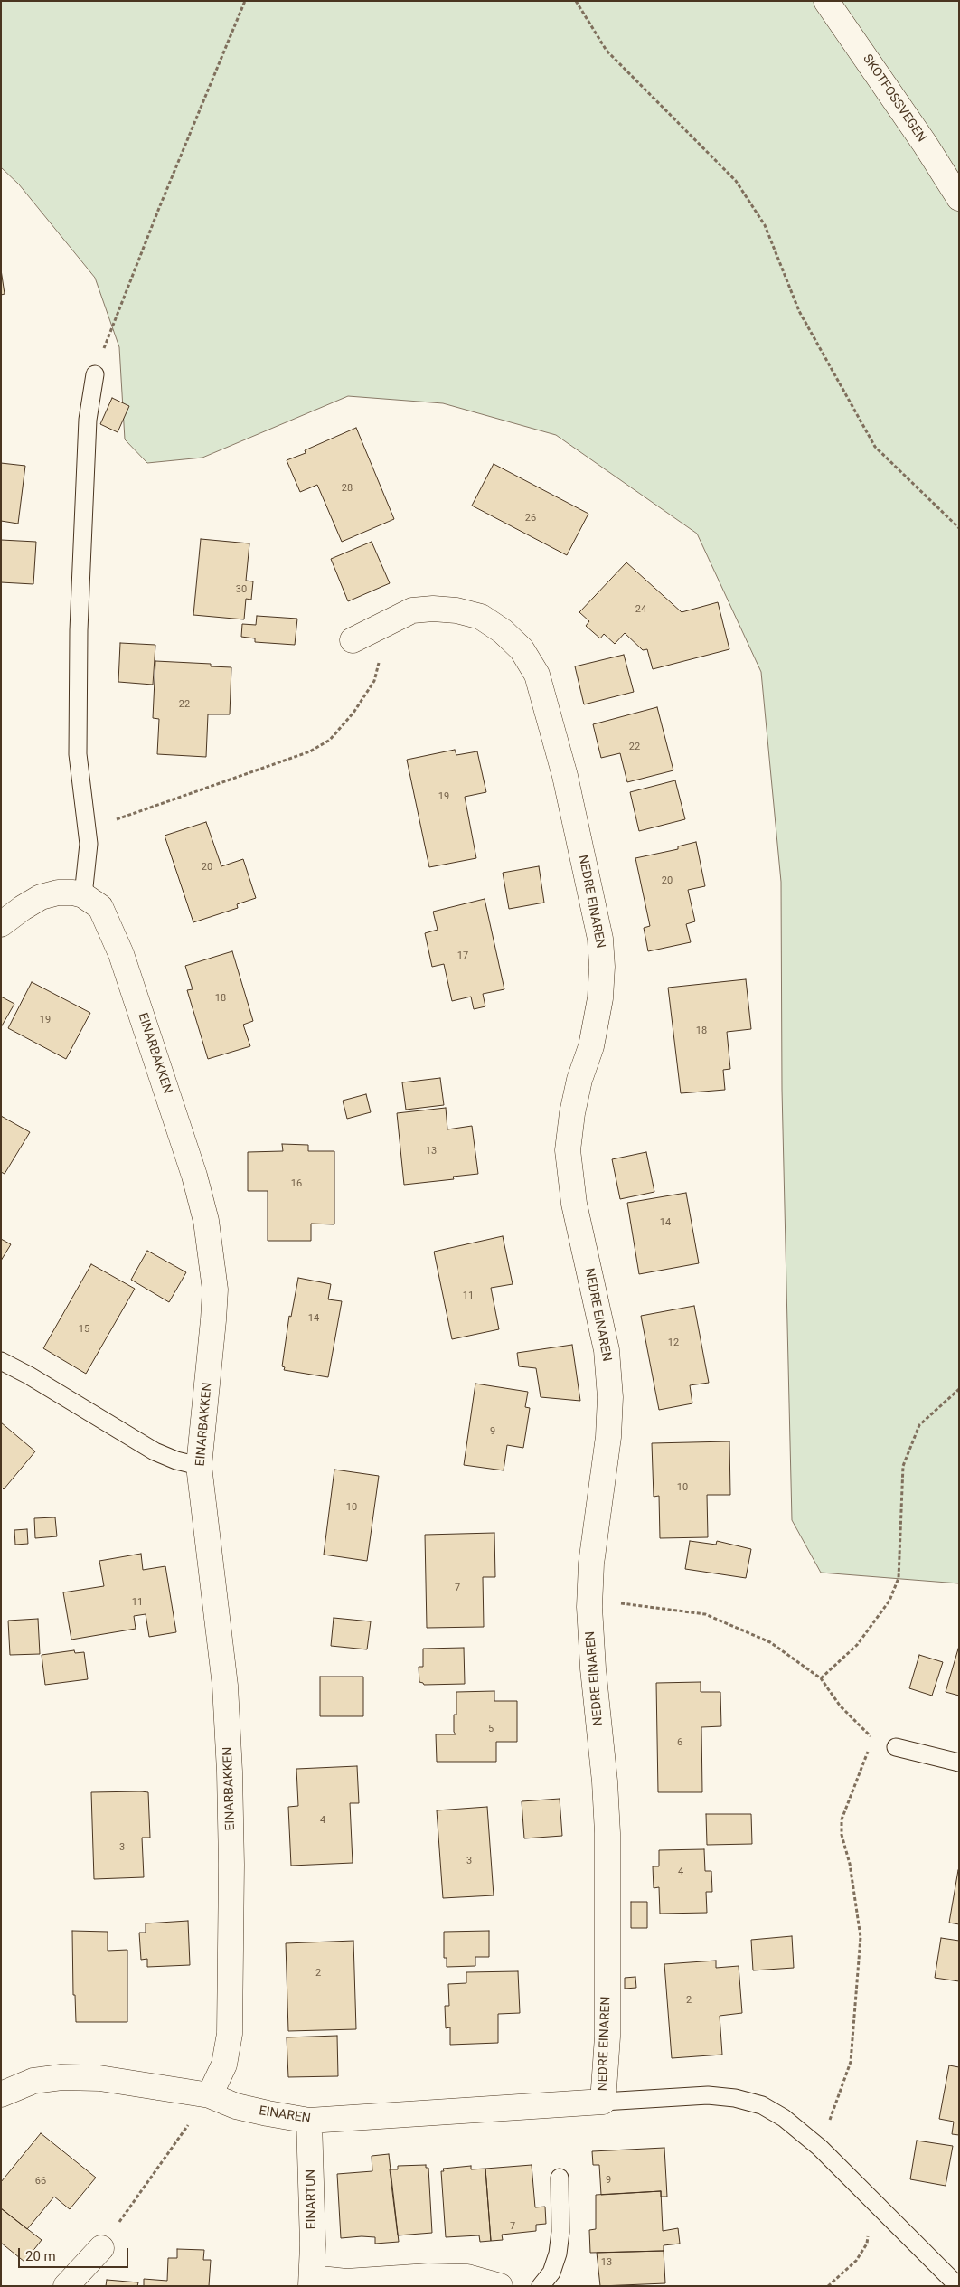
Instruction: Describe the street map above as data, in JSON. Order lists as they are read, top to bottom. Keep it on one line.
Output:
{"streets":{"street":["SKOTFOSSVEGEN","NEDRE EINAREN","EINARBAKKEN","EINAREN","EINARTUN"]},"crossings":[["NEDRE EINAREN","EINAREN"],["EINARBAKKEN","EINAREN"],["EINAREN","EINARTUN"]],"house_numbers":["28","26","30","24","22","22","19","20","20","17","18","19","18","13","16","14","11","14","15","12","9","10","10","7","11","5","6","4","3","3","4","2","2","9","66","7","13"],"scale_bar":"20 m"}
